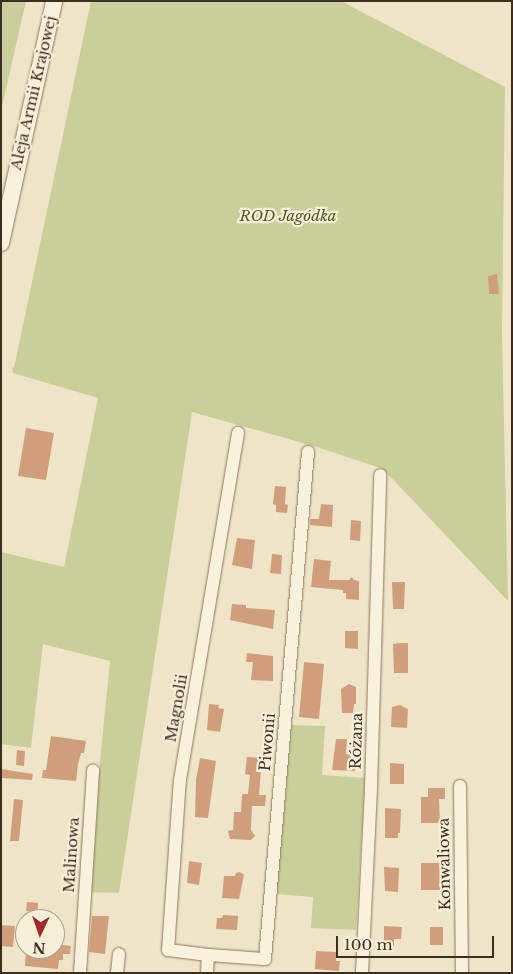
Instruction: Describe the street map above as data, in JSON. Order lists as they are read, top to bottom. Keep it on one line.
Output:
{"streets":{"street":["Aleja Armii Krajowej","Magnolii","Różana","Piwonii","Malinowa","Konwaliowa"]},"crossings":[["Magnolii","Piwonii"]],"parks":["ROD Jagódka"],"scale_bar":"100 m","north":"bottom"}
